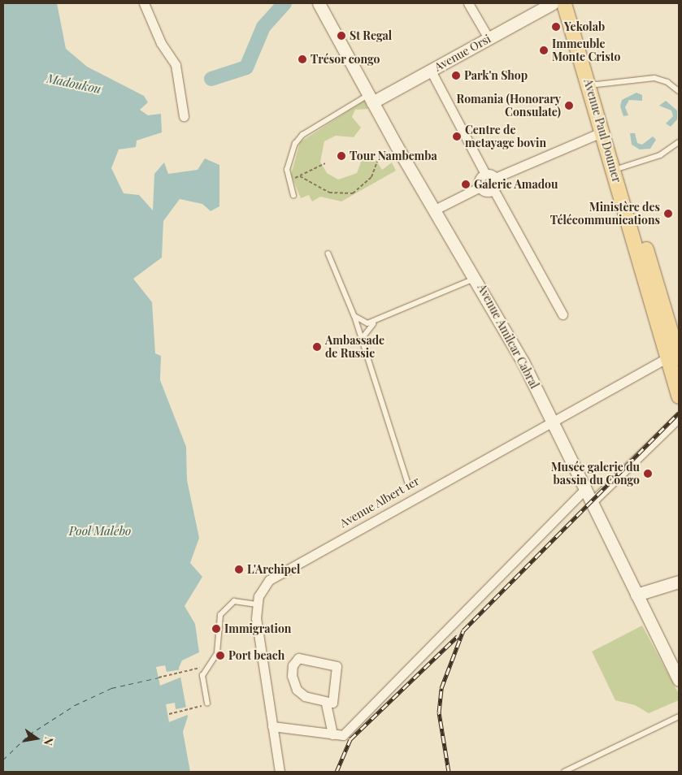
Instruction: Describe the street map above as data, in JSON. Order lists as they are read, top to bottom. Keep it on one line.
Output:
{"streets":{"main road":["Avenue Orsi","Avenue Paul Doumer","Avenue Amilcar Cabral"],"street":["Avenue Albert 1er"]},"crossings":[["Avenue Orsi","Avenue Paul Doumer"],["Avenue Orsi","Avenue Amilcar Cabral"],["Avenue Paul Doumer","Avenue Albert 1er"],["Avenue Amilcar Cabral","Avenue Albert 1er"]],"water":["Madoukou","Pool Malebo"],"places":["Yekolab","St Regal","Immeuble Monte Cristo","Trésor congo","Park'n Shop","Romania (Honorary Consulate)","Centre de metayage bovin","Tour Nambemba","Galerie Amadou","Ministère des Télécommunications","Ambassade de Russie","Musée galerie du bassin du Congo","L'Archipel","Immigration","Port beach"],"north":"right"}
